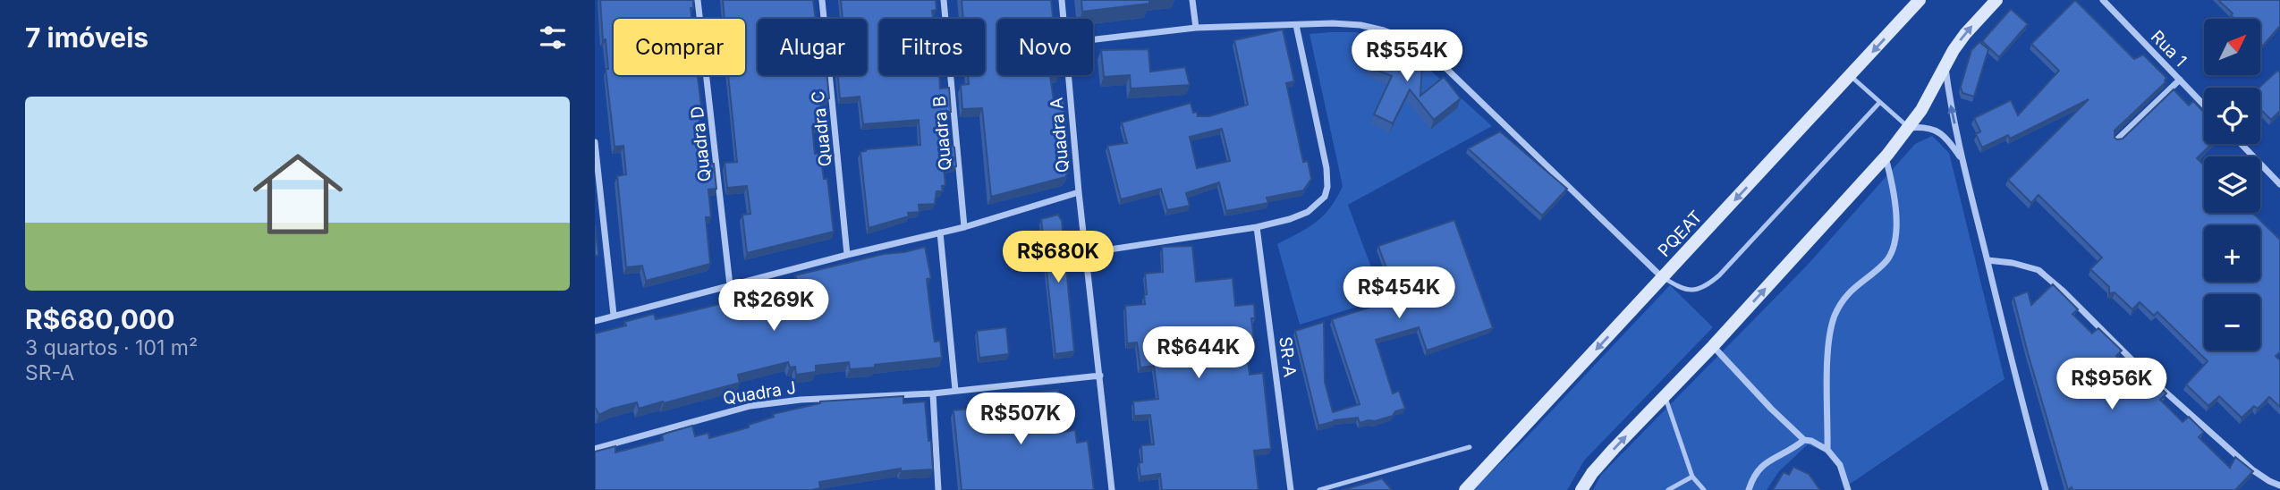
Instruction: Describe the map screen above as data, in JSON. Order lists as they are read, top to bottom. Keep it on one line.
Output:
{"streets":{"street":["Rua 1","Quadra C","Quadra B","Quadra A","Quadra D","PQEAT","SR-A","Quadra J"]},"north":"top right","page":{"heading":"7 imóveis","map_buttons":["+","−"],"chip":["Comprar","Alugar","Filtros","Novo"],"price":["R$554K","R$680K","R$454K","R$269K","R$644K","R$956K","R$507K"],"list":[{"name":"R$680,000","note":"3 quartos · 101 m² · SR-A"}]}}
